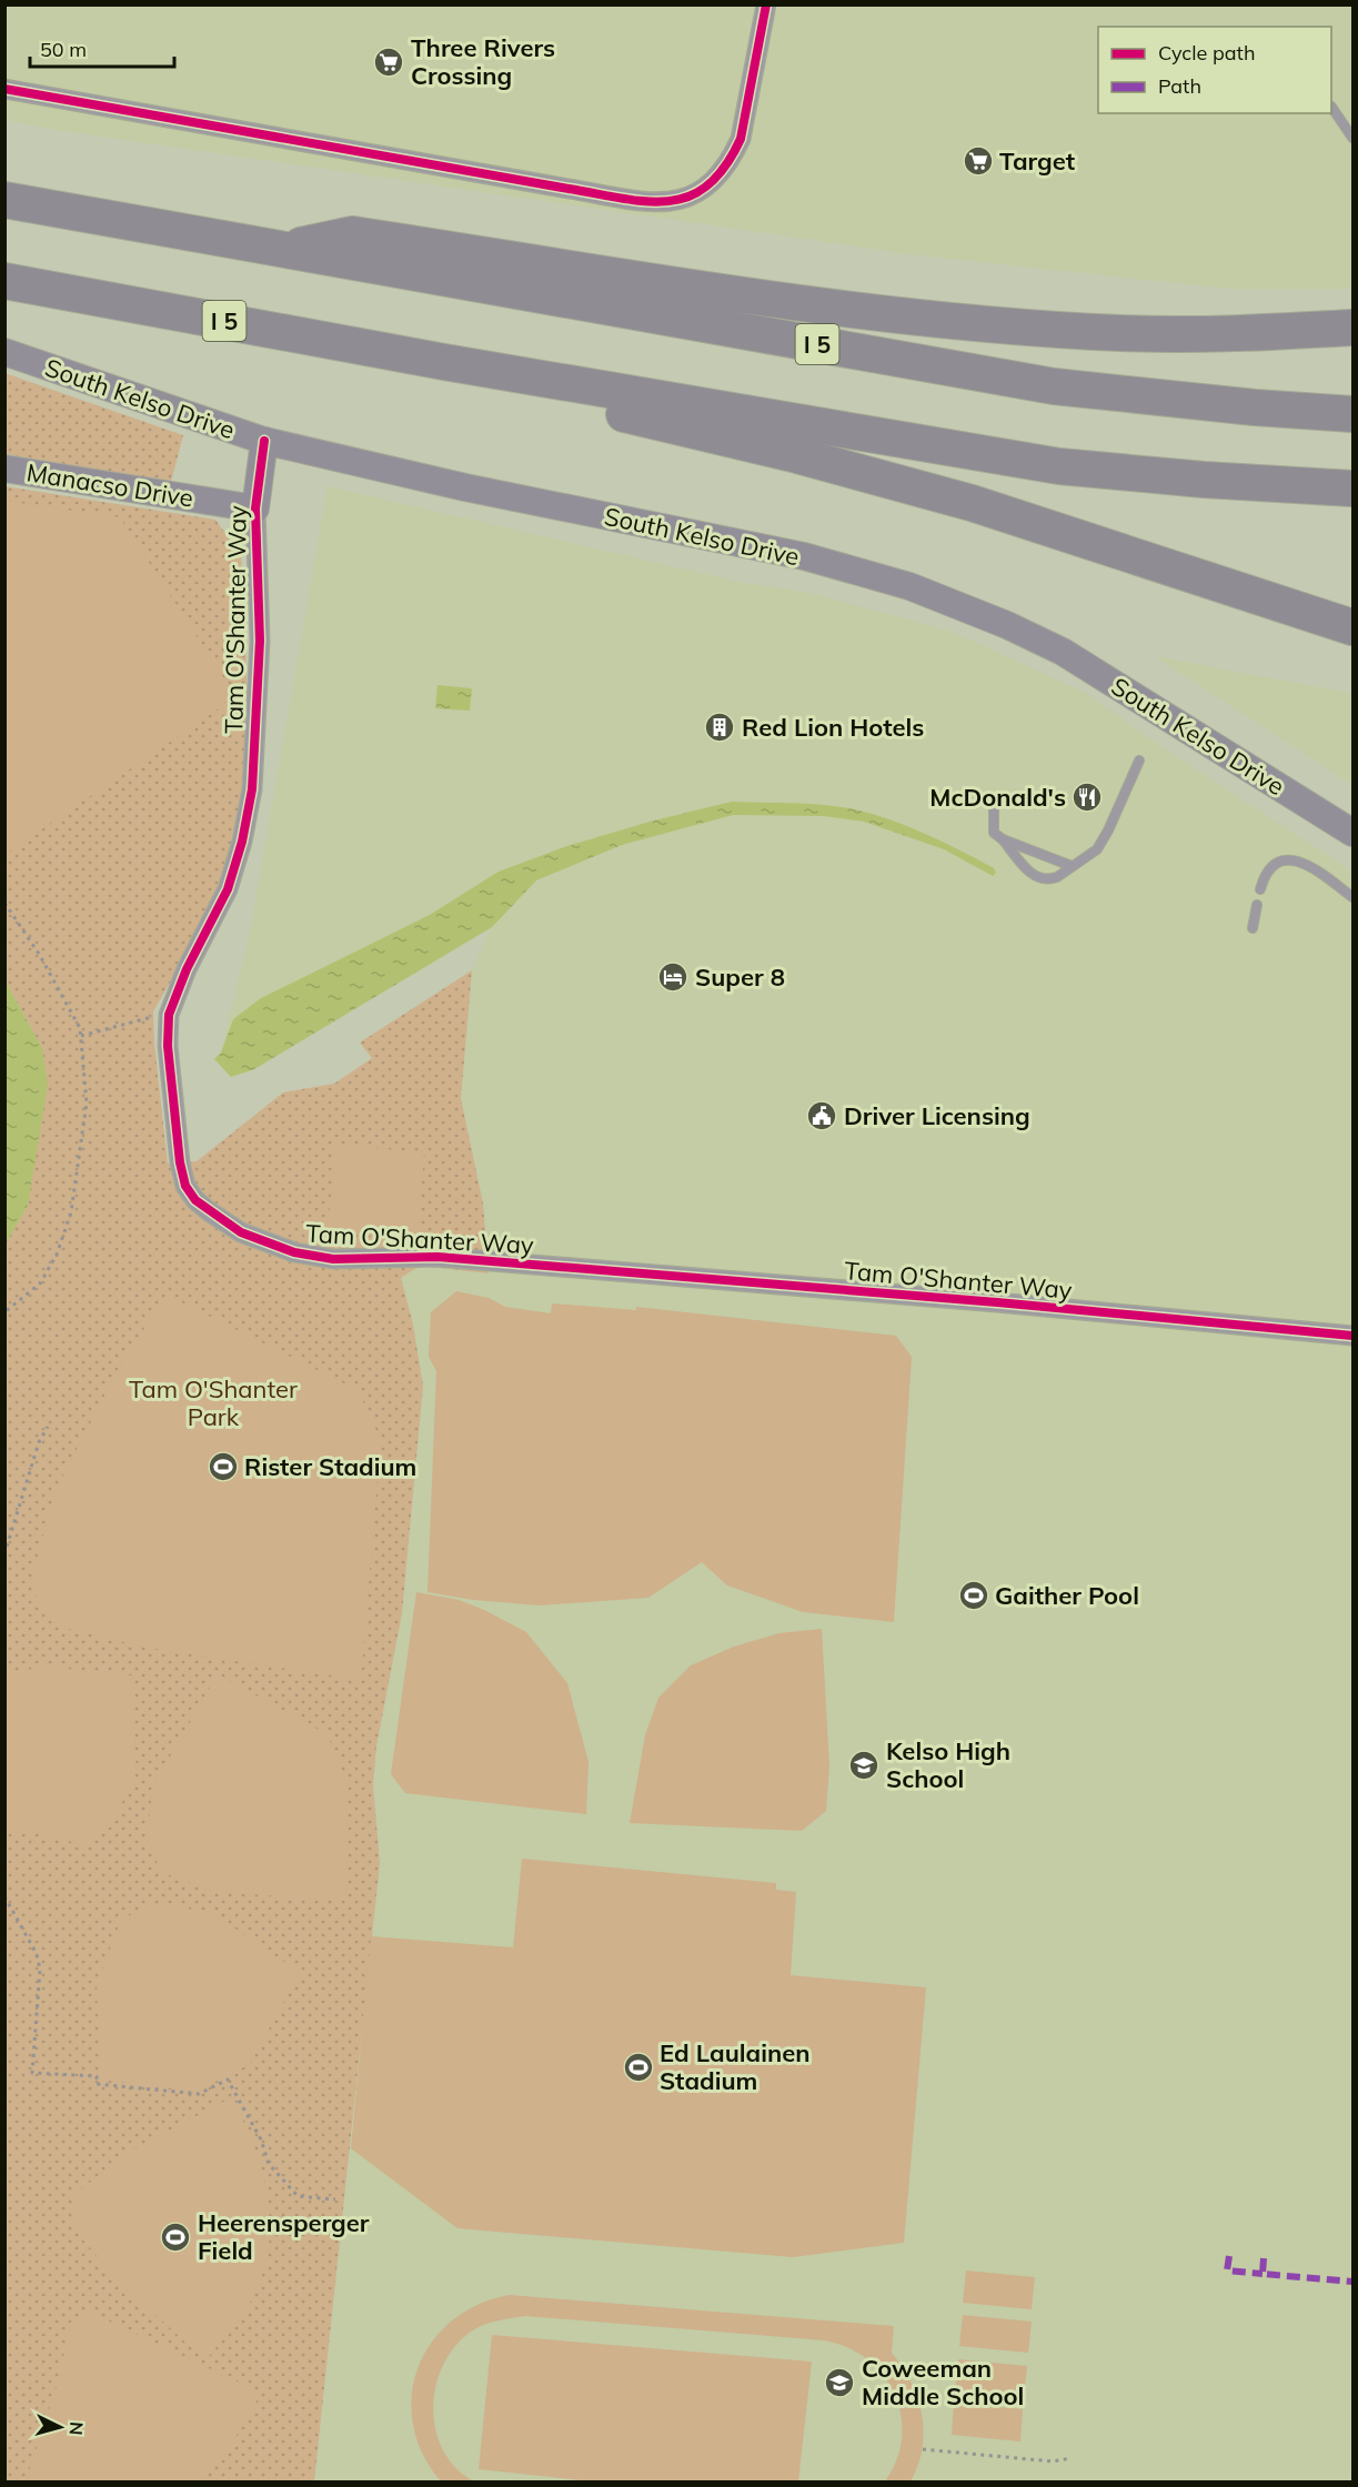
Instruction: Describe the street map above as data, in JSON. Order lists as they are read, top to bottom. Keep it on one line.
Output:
{"streets":{"highway":["I 5"],"main road":["South Kelso Drive","Manacso Drive","Tam O'Shanter Way"]},"crossings":[["South Kelso Drive","Tam O'Shanter Way"],["Manacso Drive","Tam O'Shanter Way"]],"parks":["Tam O'Shanter Park"],"places":{"supermarket":["Three Rivers Crossing","Target"],"building":["Red Lion Hotels"],"restaurant":["McDonald's"],"hotel":["Super 8"],"public building":["Driver Licensing"],"sports":["Rister Stadium","Gaither Pool","Ed Laulainen Stadium","Heerensperger Field"],"school or university":["Kelso High School","Coweeman Middle School"]},"legend":["Cycle path","Path"],"scale_bar":"50 m","north":"right"}
